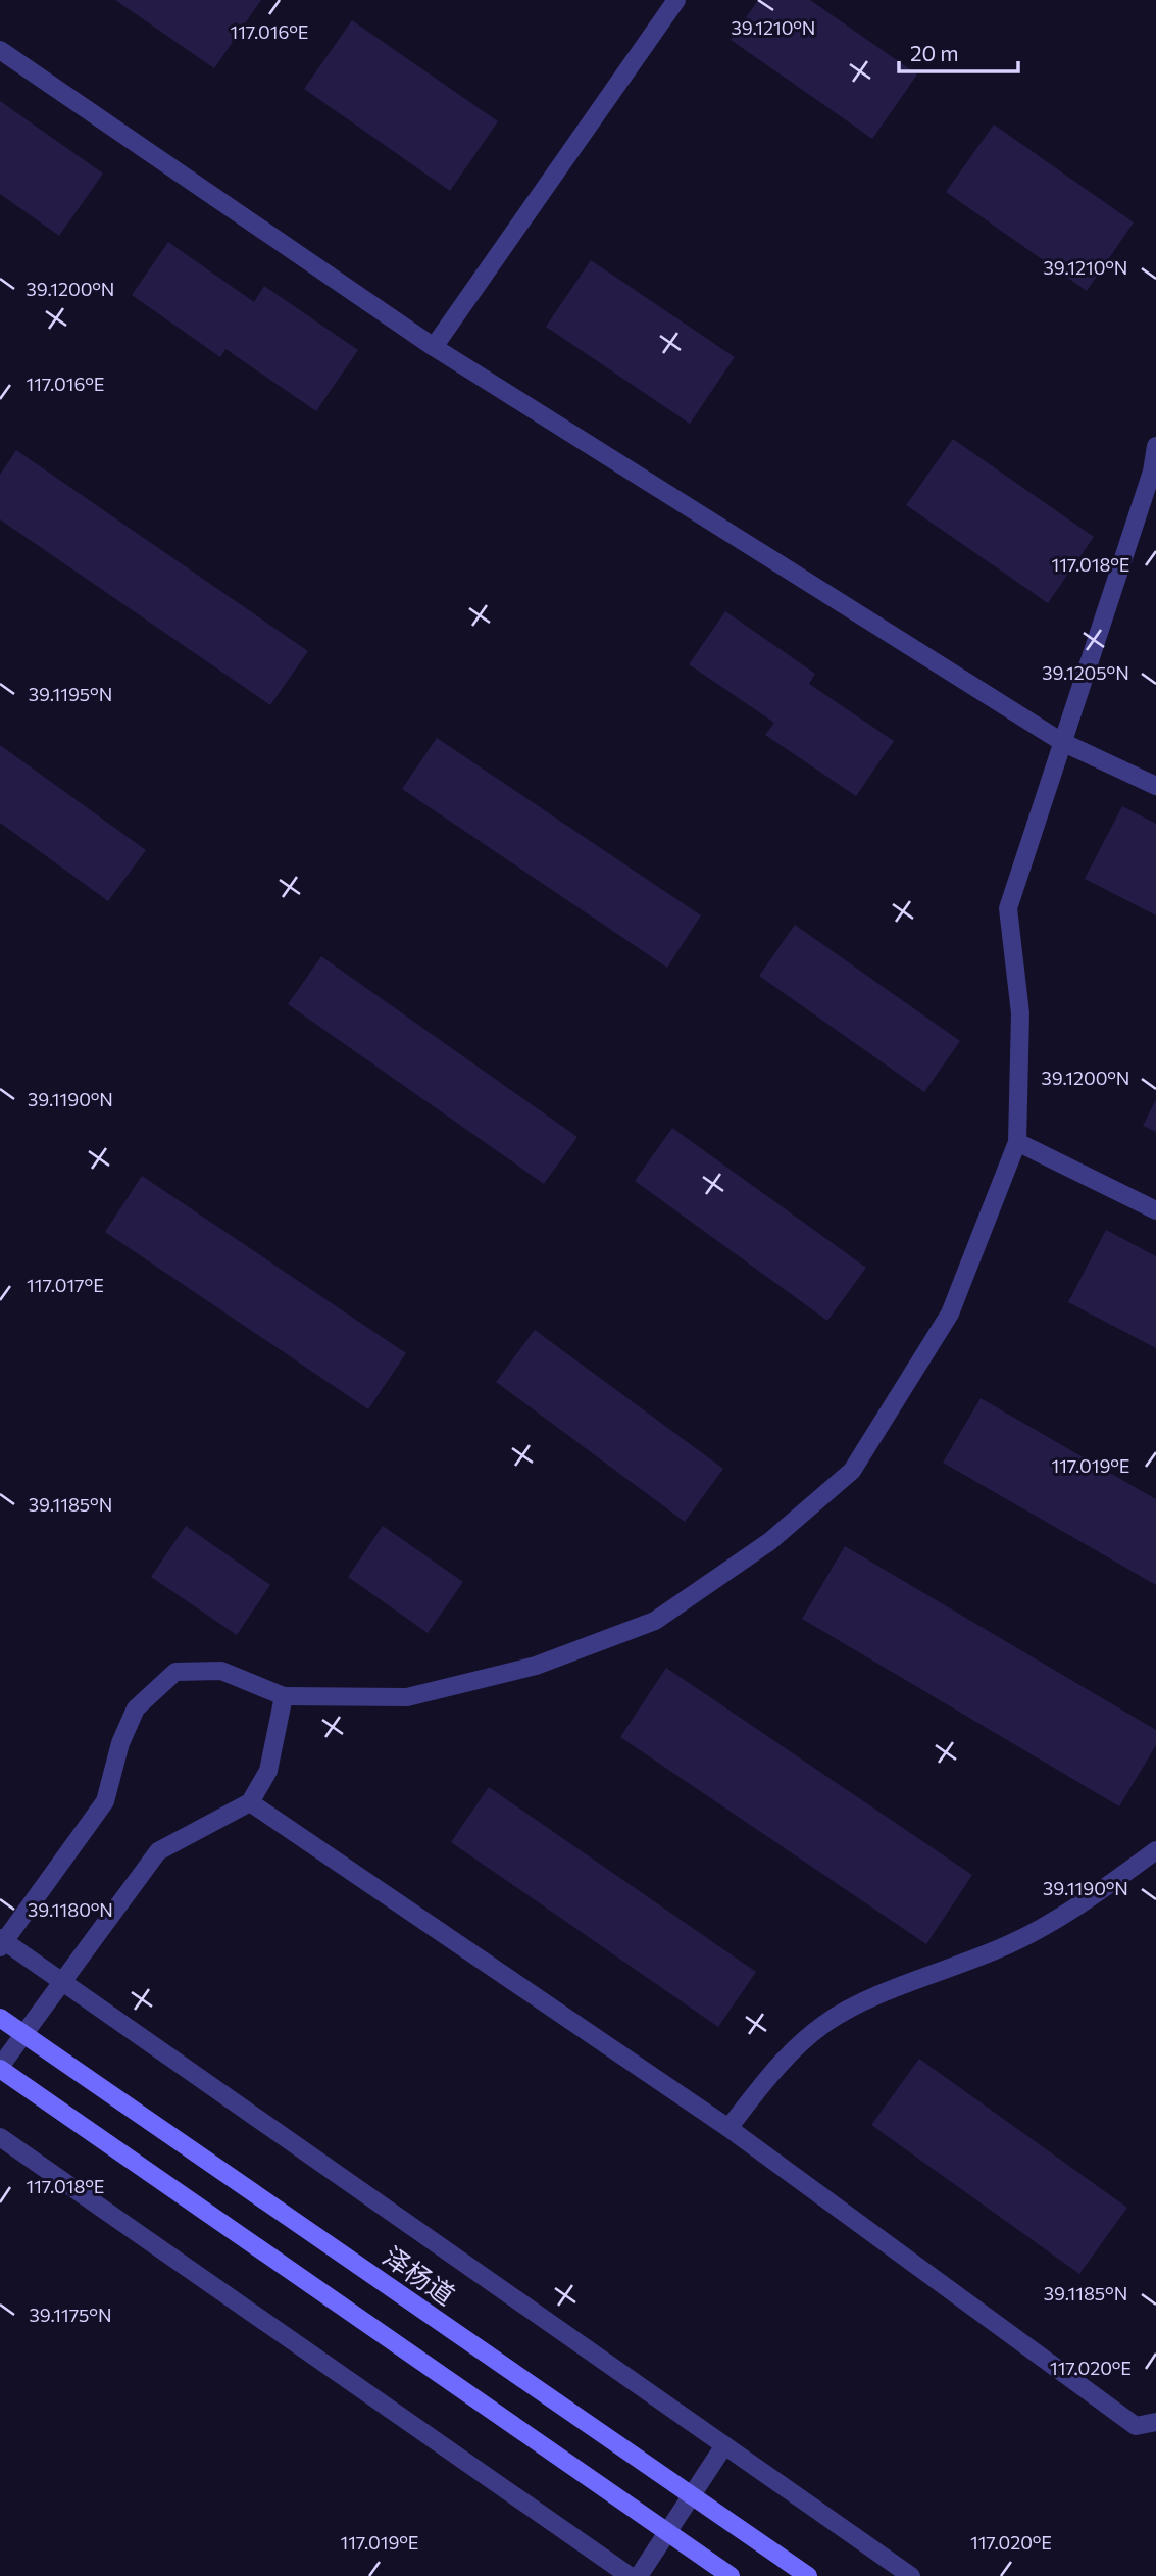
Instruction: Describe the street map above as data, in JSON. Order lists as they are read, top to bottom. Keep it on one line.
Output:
{"streets":{"main road":["泽杨道"]},"scale_bar":"20 m","coordinates":["39.1210°N","117.016°E","39.1200°N","117.018°E","39.1205°N","39.1195°N","39.1190°N","117.017°E","117.019°E","39.1185°N","39.1180°N","39.1175°N","117.020°E"]}
